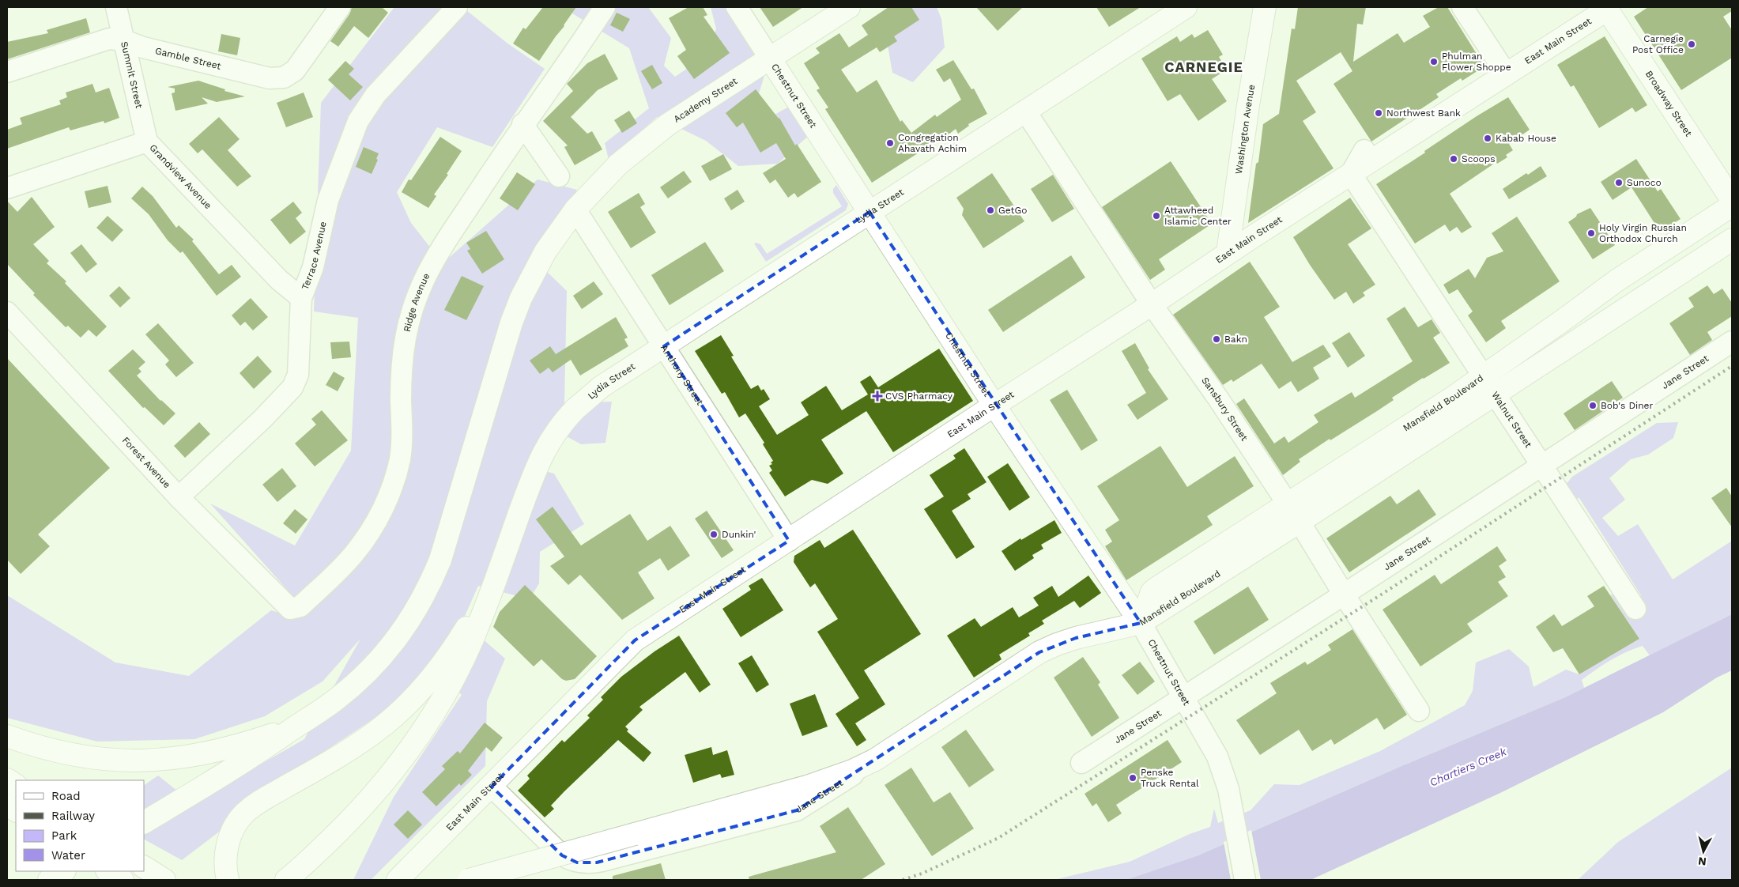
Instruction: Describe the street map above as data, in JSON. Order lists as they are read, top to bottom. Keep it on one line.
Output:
{"streets":{"main road":["East Main Street","Chestnut Street","Academy Street","Broadway Street","Washington Avenue","Lydia Street","Jane Street","Mansfield Boulevard"],"street":["Gamble Street","Summit Street","Grandview Avenue","Terrace Avenue","Ridge Avenue","Anthony Street","Sansbury Street","Walnut Street","Forest Avenue"]},"crossings":[["East Main Street","Chestnut Street"],["East Main Street","Broadway Street"],["East Main Street","Washington Avenue"],["East Main Street","Jane Street"],["East Main Street","Anthony Street"],["East Main Street","Sansbury Street"],["East Main Street","Walnut Street"],["Gamble Street","Summit Street"],["Summit Street","Grandview Avenue"],["Chestnut Street","Academy Street"],["Chestnut Street","Lydia Street"],["Chestnut Street","Jane Street"],["Chestnut Street","Mansfield Boulevard"],["Academy Street","Anthony Street"],["Grandview Avenue","Terrace Avenue"],["Lydia Street","Anthony Street"],["Lydia Street","Sansbury Street"],["Terrace Avenue","Forest Avenue"],["Ridge Avenue","Forest Avenue"],["Jane Street","Mansfield Boulevard"],["Jane Street","Sansbury Street"],["Jane Street","Walnut Street"],["Mansfield Boulevard","Sansbury Street"],["Mansfield Boulevard","Walnut Street"]],"districts":["CARNEGIE"],"water":["Chartiers Creek"],"places":{"other":["Carnegie Post Office","Phulman Flower Shoppe","Northwest Bank","Kabab House","Congregation Ahavath Achim","Scoops","Sunoco","GetGo","Attawheed Islamic Center","Holy Virgin Russian Orthodox Church","Bakn","Bob's Diner","Dunkin'","Penske Truck Rental"],"health":["CVS Pharmacy"]},"legend":["Road","Railway","Park","Water"],"north":"bottom"}
